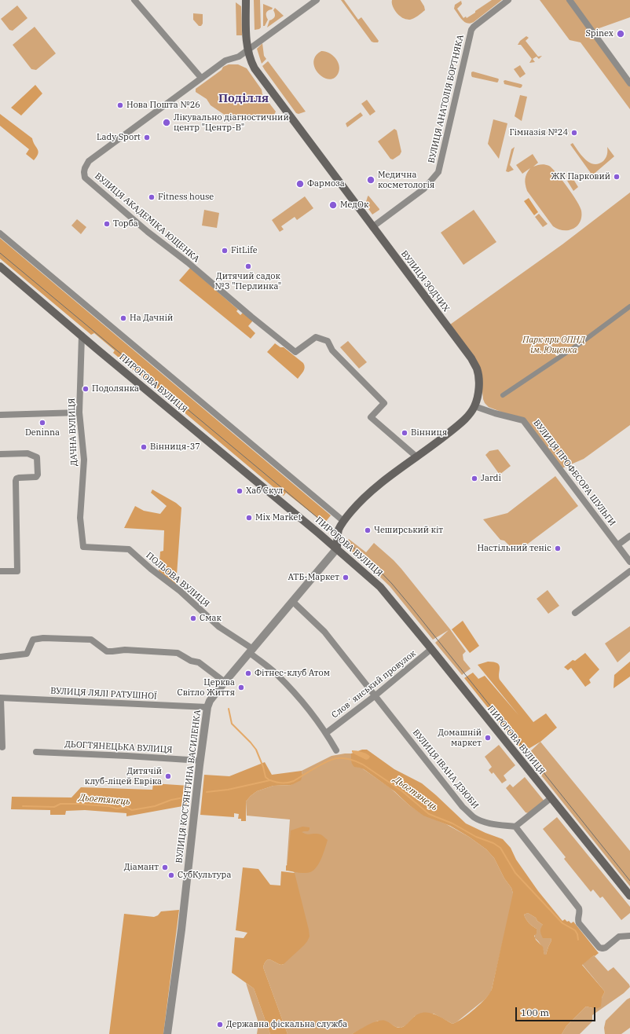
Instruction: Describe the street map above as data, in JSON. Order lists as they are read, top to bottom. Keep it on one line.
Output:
{"streets":{"main road":["ВУЛИЦЯ ЗОДЧИХ","ПИРОГОВА ВУЛИЦЯ"],"street":["ВУЛИЦЯ АНАТОЛІЯ БОРТНЯКА","ВУЛИЦЯ АКАДЕМІКА ЮЩЕНКА","ДАЧНА ВУЛИЦЯ","ВУЛИЦЯ ПРОФЕСОРА ШУЛЬГИ","ПОЛЬОВА ВУЛИЦЯ","Словʼянський провулок","ВУЛИЦЯ ЛЯЛІ РАТУШНОЇ","ДЬОГТЯНЕЦЬКА ВУЛИЦЯ","ВУЛИЦЯ ІВАНА ДЗЮБИ","ВУЛИЦЯ КОСТЯНТИНА ВАСИЛЕНКА"]},"crossings":[["ВУЛИЦЯ АНАТОЛІЯ БОРТНЯКА","ВУЛИЦЯ ЗОДЧИХ"],["ВУЛИЦЯ АКАДЕМІКА ЮЩЕНКА","ВУЛИЦЯ ЗОДЧИХ"],["ВУЛИЦЯ ЗОДЧИХ","ПИРОГОВА ВУЛИЦЯ"],["ВУЛИЦЯ ЗОДЧИХ","ВУЛИЦЯ ПРОФЕСОРА ШУЛЬГИ"],["ВУЛИЦЯ ЗОДЧИХ","ВУЛИЦЯ КОСТЯНТИНА ВАСИЛЕНКА"],["ПИРОГОВА ВУЛИЦЯ","ДАЧНА ВУЛИЦЯ"],["ПИРОГОВА ВУЛИЦЯ","Словʼянський провулок"],["ПИРОГОВА ВУЛИЦЯ","ВУЛИЦЯ КОСТЯНТИНА ВАСИЛЕНКА"],["ДАЧНА ВУЛИЦЯ","ПОЛЬОВА ВУЛИЦЯ"],["ПОЛЬОВА ВУЛИЦЯ","Словʼянський провулок"],["ПОЛЬОВА ВУЛИЦЯ","ВУЛИЦЯ КОСТЯНТИНА ВАСИЛЕНКА"],["Словʼянський провулок","ВУЛИЦЯ ІВАНА ДЗЮБИ"],["ВУЛИЦЯ ЛЯЛІ РАТУШНОЇ","ВУЛИЦЯ КОСТЯНТИНА ВАСИЛЕНКА"],["ДЬОГТЯНЕЦЬКА ВУЛИЦЯ","ВУЛИЦЯ КОСТЯНТИНА ВАСИЛЕНКА"],["ВУЛИЦЯ ІВАНА ДЗЮБИ","ВУЛИЦЯ КОСТЯНТИНА ВАСИЛЕНКА"]],"districts":["Поділля"],"water":["Дьогтянець"],"parks":["Парк при ОПНД ім. Ющенка"],"places":["Spinex","Нова Пошта №26","Лікувально діагностичний центр \"Центр-В\"","Гімназія №24","Lady Sport","ЖК Парковий","Медична косметологія","Фармоза","Fitness house","МедОк","Торба","FitLife","Дитячий садок №3 \"Перлинка\"","На Дачній","Подолянка","Deninna","Вінниця","Вінниця-37","Jardi","Хаб Скул","Mix Market","Чеширський кіт","Настільний теніс","АТБ-Маркет","Смак","Фітнес-клуб Атом","Церква Світло Життя","Домашній маркет","Дитячій клуб-ліцей Евріка","Діамант","СубКультура","Державна фіскальна служба"],"scale_bar":"100 m"}
